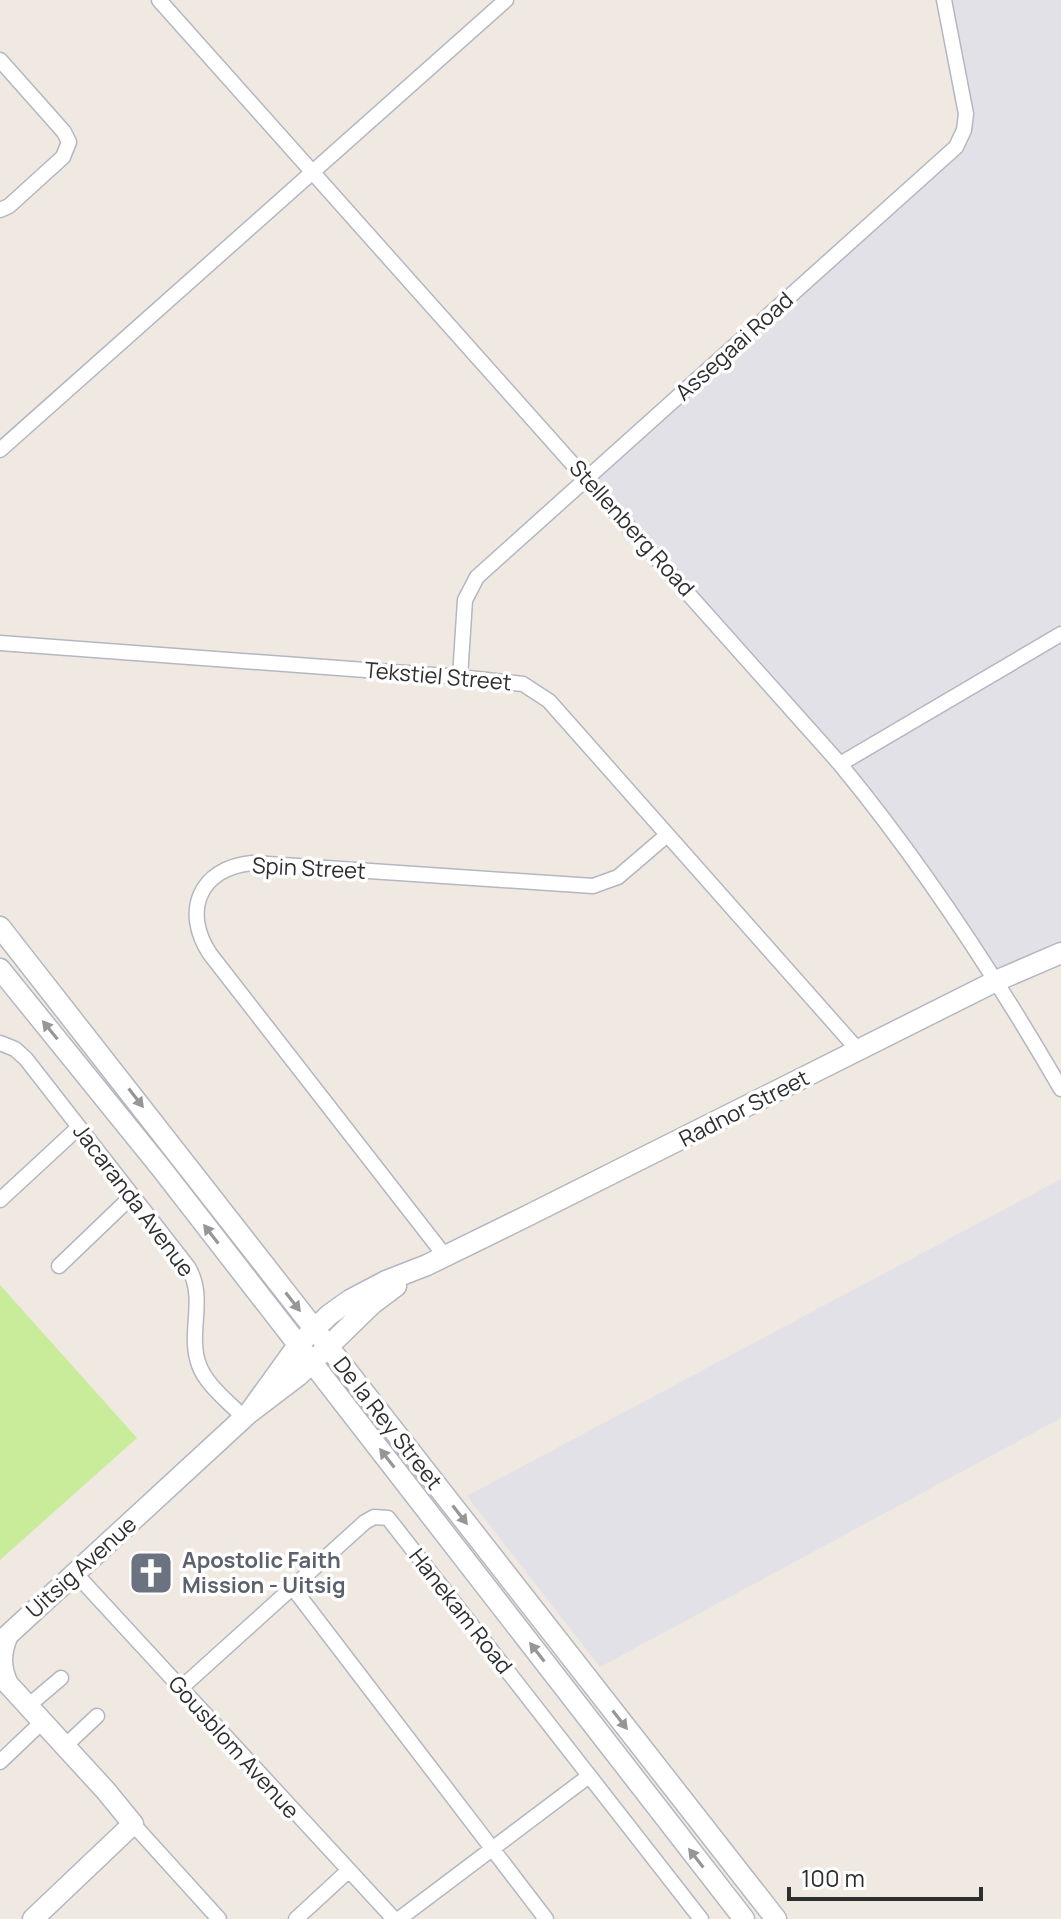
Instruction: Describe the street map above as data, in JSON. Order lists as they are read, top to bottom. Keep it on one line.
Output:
{"streets":{"main road":["Radnor Street","De la Rey Street","Uitsig Avenue"],"street":["Assegaai Road","Stellenberg Road","Tekstiel Street","Spin Street","Jacaranda Avenue","Hanekam Road","Gousblom Avenue"]},"crossings":[["Assegaai Road","Stellenberg Road"],["Assegaai Road","Tekstiel Street"],["Stellenberg Road","Radnor Street"],["Tekstiel Street","Spin Street"],["Tekstiel Street","Radnor Street"],["Spin Street","Radnor Street"],["Radnor Street","De la Rey Street"],["Radnor Street","Uitsig Avenue"],["Jacaranda Avenue","Uitsig Avenue"],["De la Rey Street","Uitsig Avenue"],["Uitsig Avenue","Gousblom Avenue"],["Hanekam Road","Gousblom Avenue"]],"places":{"church":["Apostolic Faith Mission - Uitsig"]},"scale_bar":"100 m"}
